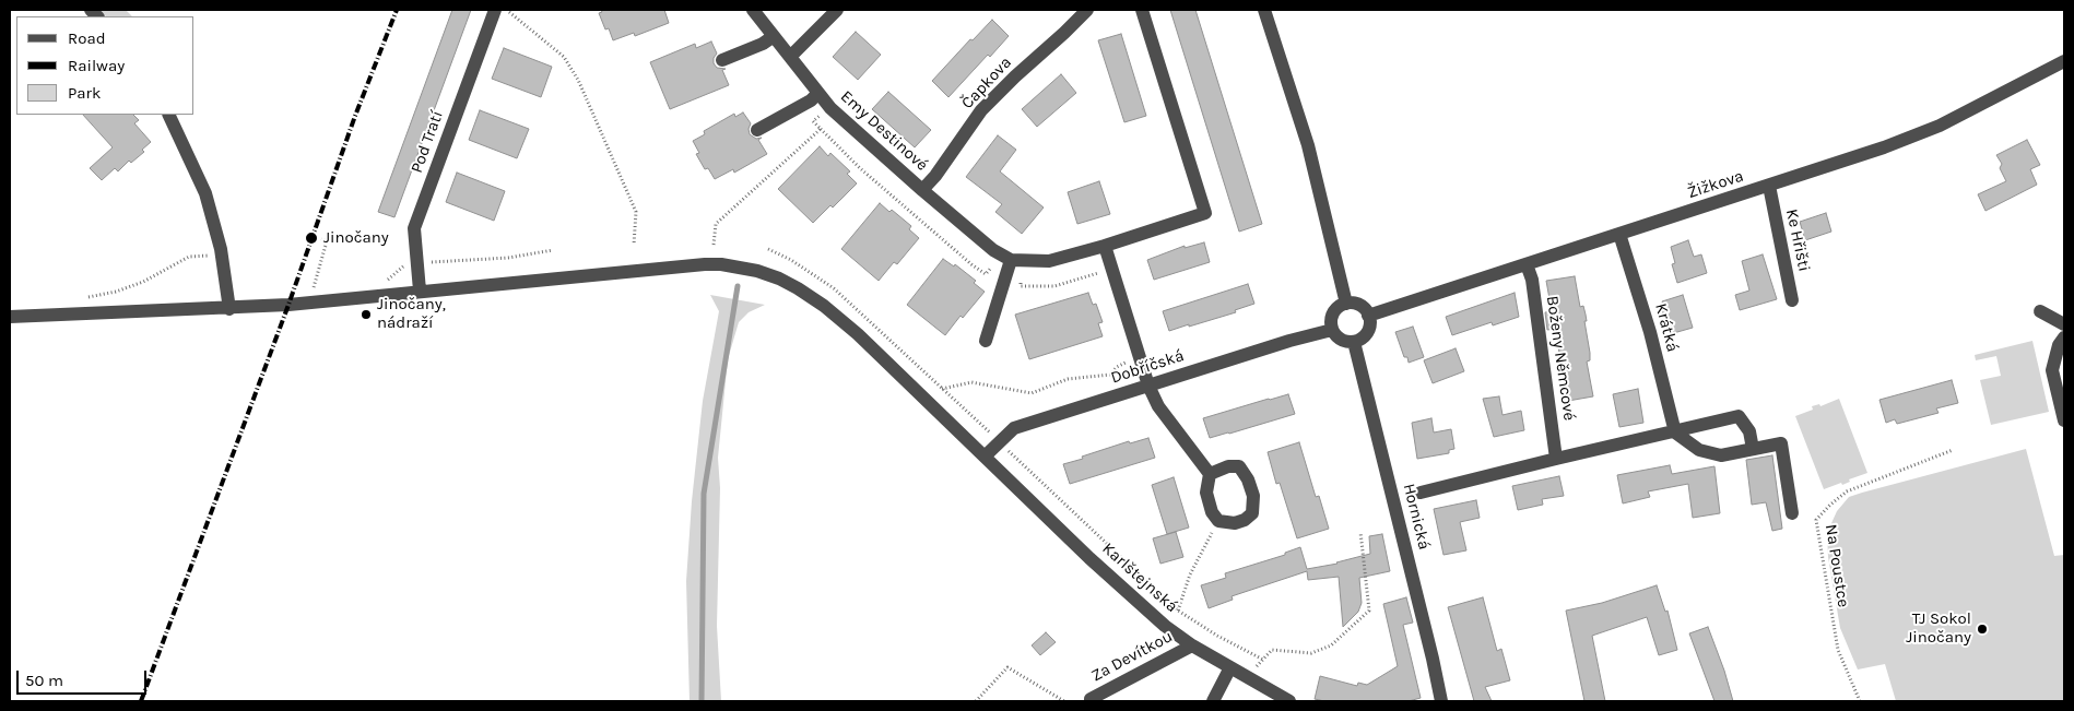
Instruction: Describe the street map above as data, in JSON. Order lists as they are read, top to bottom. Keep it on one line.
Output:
{"streets":{"street":["Čapkova","Emy Destinové","Pod Tratí","Žižkova","Ke Hřišti","Krátká","Boženy Němcové","Dobříčská","Hornická","Karlštejnská","Za Devítkou"],"path":["Na Poustce"]},"crossings":[["Čapkova","Emy Destinové"],["Pod Tratí","Karlštejnská"],["Žižkova","Ke Hřišti"],["Žižkova","Krátká"],["Žižkova","Boženy Němcové"],["Žižkova","Dobříčská"],["Žižkova","Hornická"],["Dobříčská","Hornická"],["Dobříčská","Karlštejnská"],["Karlštejnská","Za Devítkou"]],"places":["Jinočany","Jinočany, nádraží","TJ Sokol Jinočany"],"legend":["Road","Railway","Park"],"scale_bar":"50 m"}
